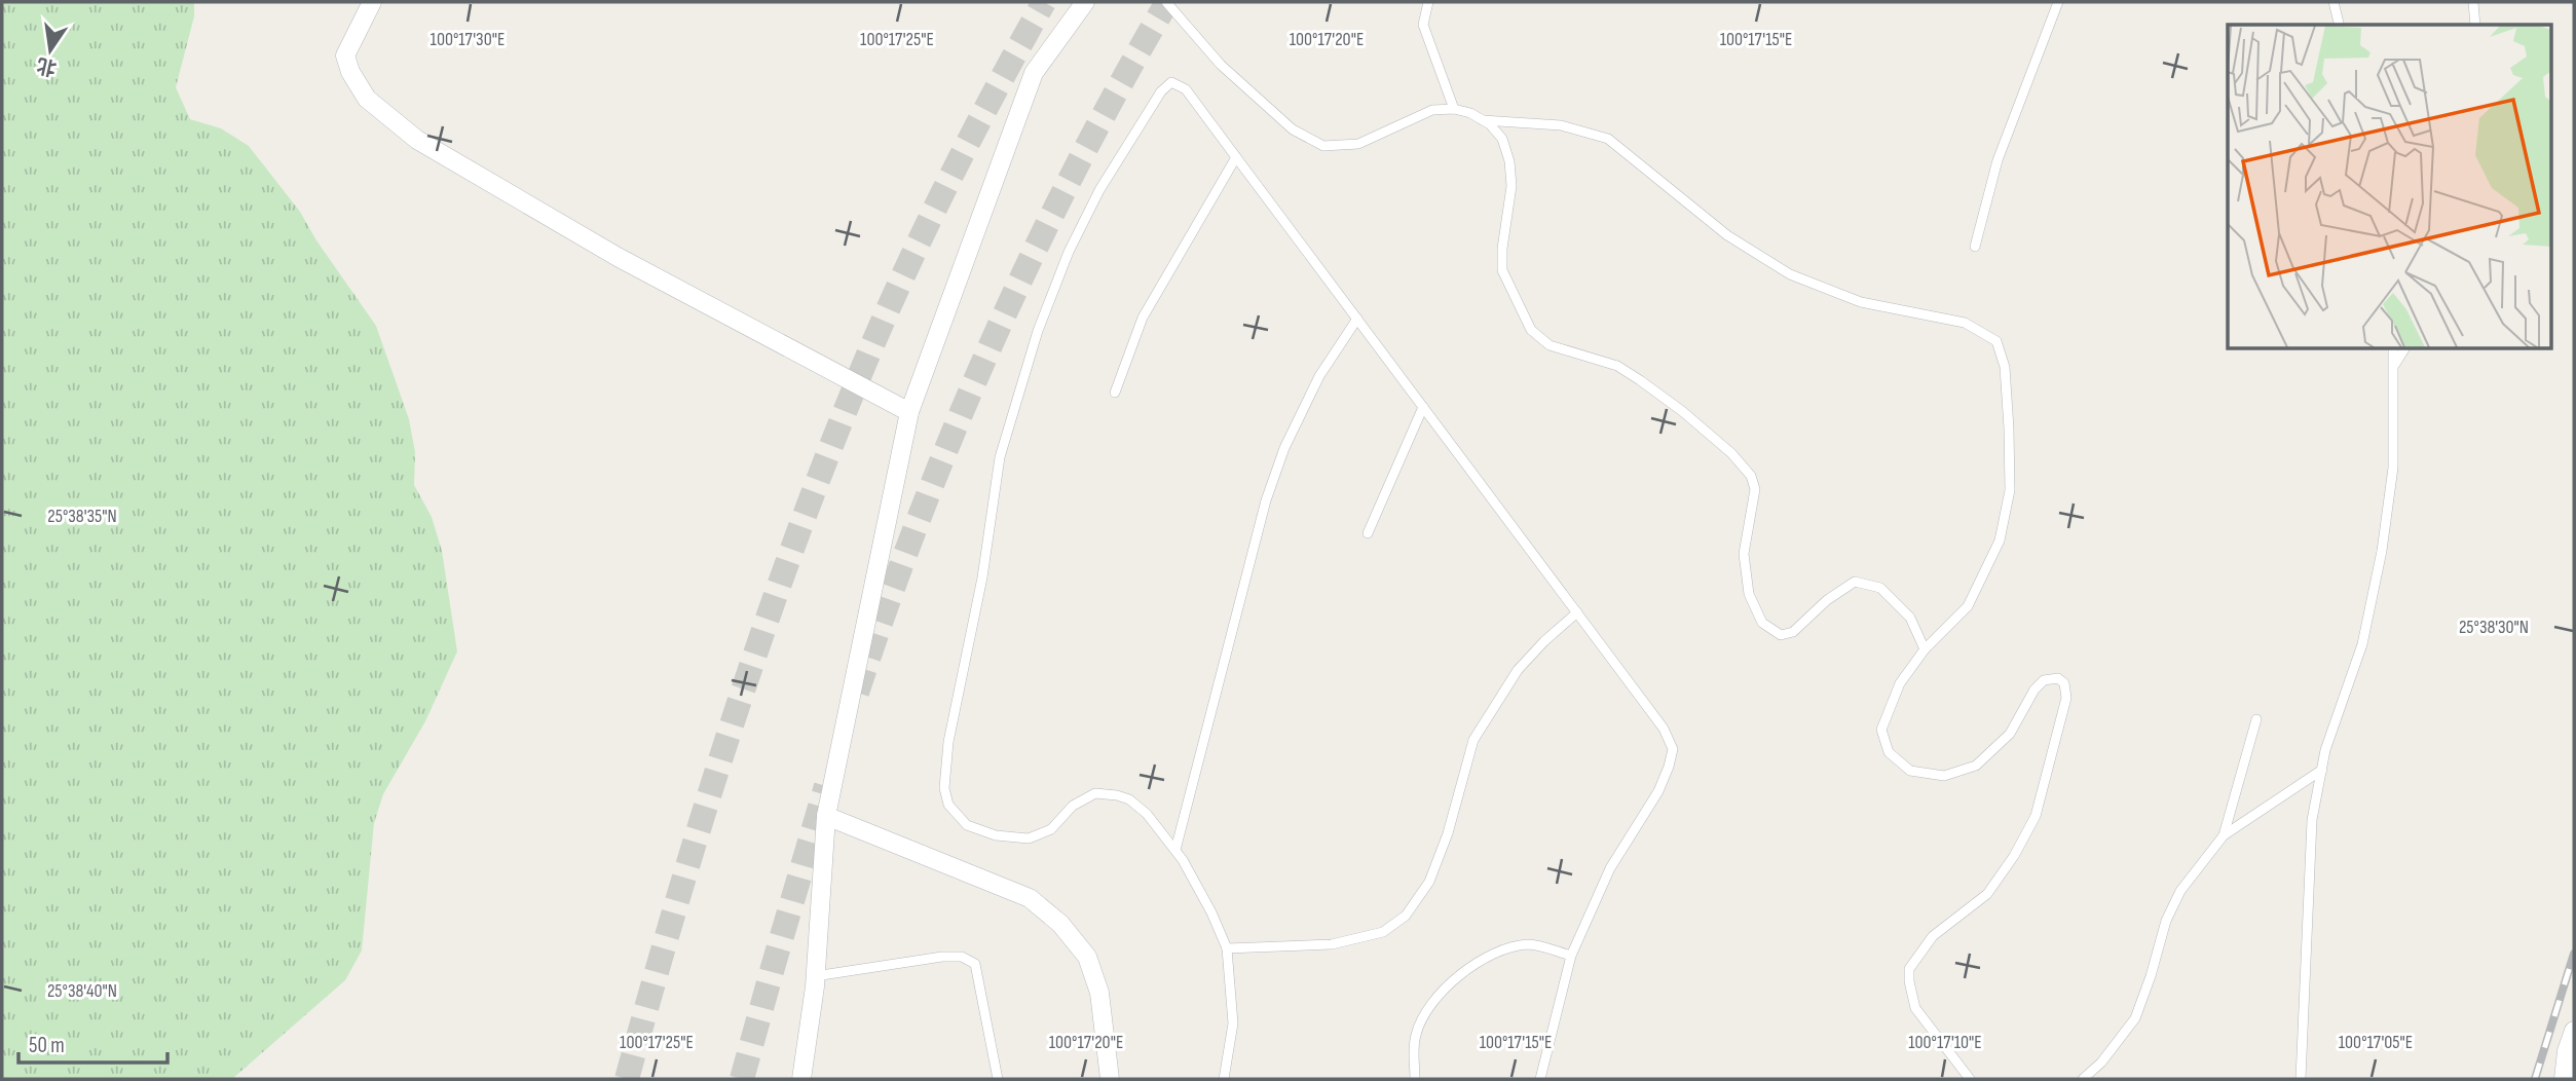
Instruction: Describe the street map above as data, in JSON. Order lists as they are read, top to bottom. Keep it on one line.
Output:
{"scale_bar":"50 m","north":"bottom","coordinates":["100°17'30\"E","100°17'25\"E","100°17'20\"E","100°17'15\"E","25°38'35\"N","25°38'30\"N","25°38'40\"N","100°17'10\"E","100°17'05\"E"]}
